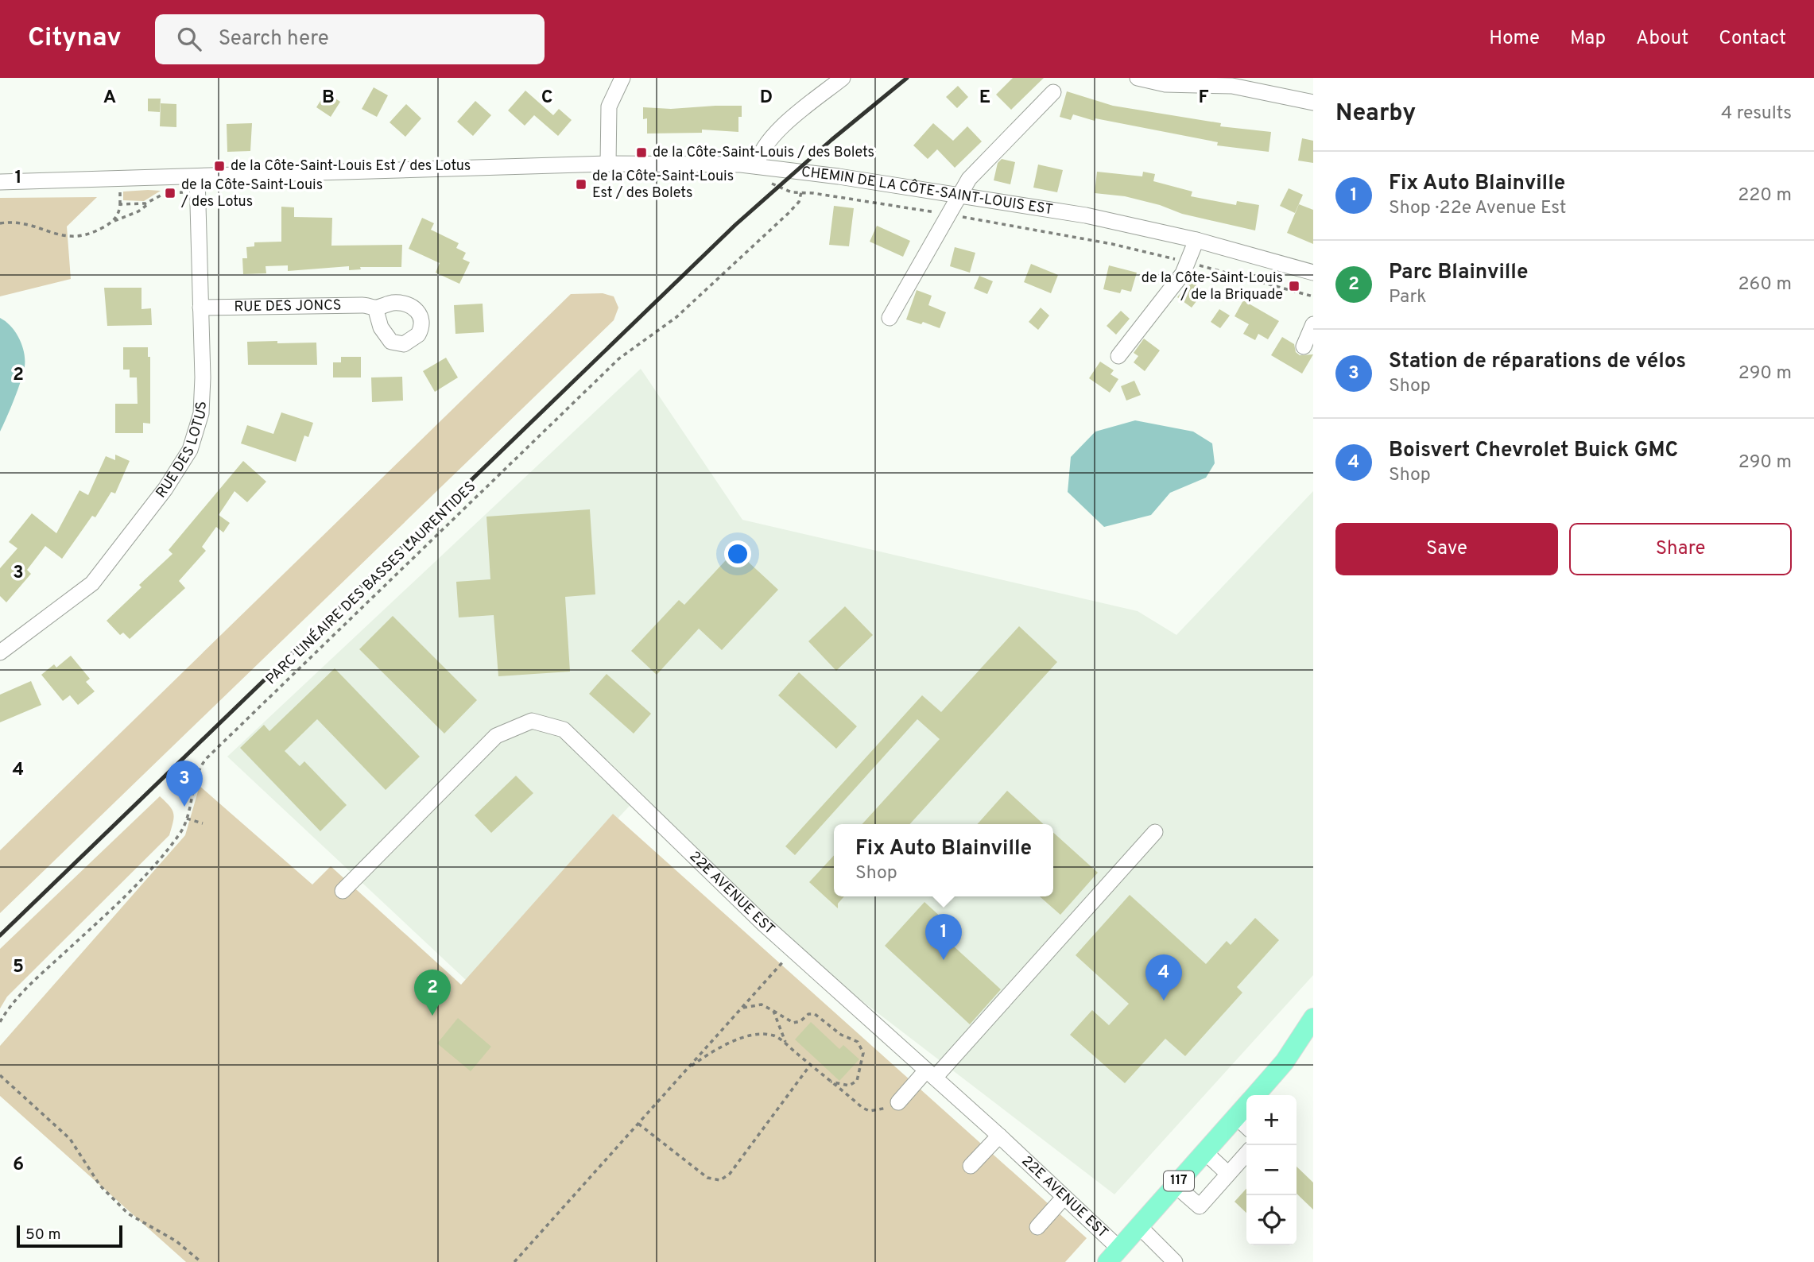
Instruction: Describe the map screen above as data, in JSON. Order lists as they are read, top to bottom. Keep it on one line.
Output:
{"streets":{"main road":["117"],"street":["CHEMIN DE LA CÔTE-SAINT-LOUIS EST","RUE DES JONCS","RUE DES LOTUS","22E AVENUE EST"],"path":["PARC LINÉAIRE DES BASSES LAURENTIDES"]},"crossings":[["CHEMIN DE LA CÔTE-SAINT-LOUIS EST","RUE DES LOTUS"],["CHEMIN DE LA CÔTE-SAINT-LOUIS EST","PARC LINÉAIRE DES BASSES LAURENTIDES"],["RUE DES JONCS","RUE DES LOTUS"],["22E AVENUE EST","117"]],"places":{"transit":["de la Côte-Saint-Louis / des Bolets","de la Côte-Saint-Louis Est / des Lotus","de la Côte-Saint-Louis Est / des Bolets","de la Côte-Saint-Louis / des Lotus","de la Côte-Saint-Louis / de la Briquade"]},"scale_bar":"50 m","page":{"header":"Citynav","search":"Search here","nav":["Home","Map","About","Contact"],"heading":["Nearby","4 results"],"list":[{"mark":"1","name":"Fix Auto Blainville","note":"Shop · 22e Avenue Est","value":"220 m"},{"mark":"2","name":"Parc Blainville","note":"Park","value":"260 m"},{"mark":"3","name":"Station de réparations de vélos","note":"Shop","value":"290 m"},{"mark":"4","name":"Boisvert Chevrolet Buick GMC","note":"Shop","value":"290 m"}],"buttons":["Save","Share"],"pins":["3","1","4","2"],"popup":["Fix Auto Blainville","Shop"],"map_buttons":["+","−"],"scale":"50 m"},"grid":{"columns":["A","B","C","D","E","F"],"rows":["1","2","3","4","5","6"]}}
